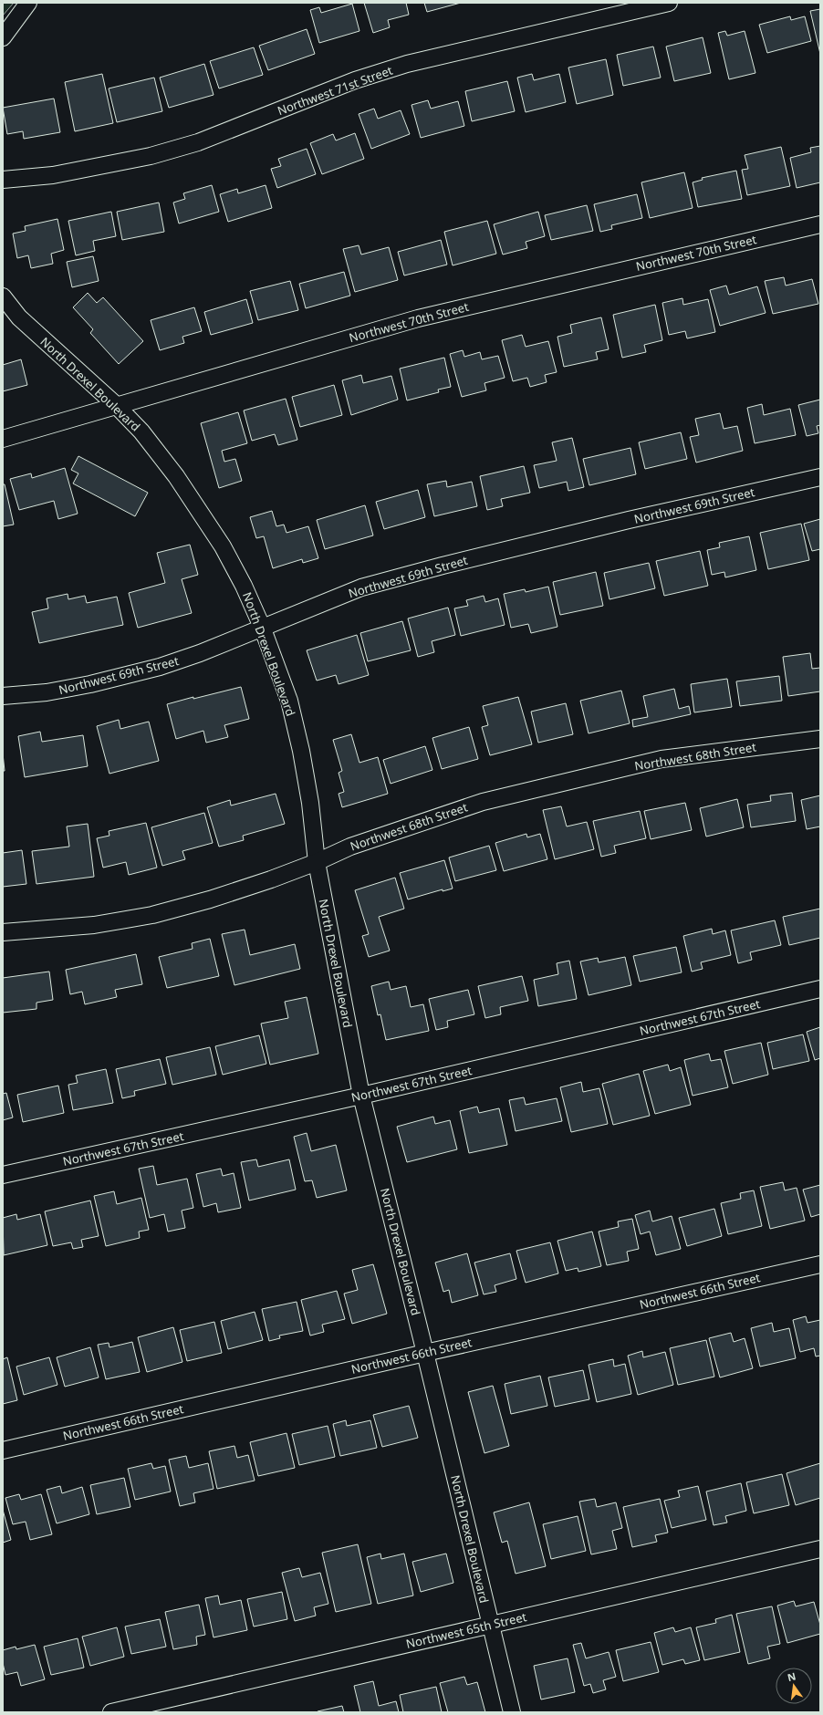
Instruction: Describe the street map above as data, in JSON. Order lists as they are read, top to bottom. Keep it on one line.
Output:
{"streets":{"street":["Northwest 71st Street","Northwest 70th Street","North Drexel Boulevard","Northwest 69th Street","Northwest 68th Street","Northwest 67th Street","Northwest 66th Street","Northwest 65th Street"]},"crossings":[["Northwest 70th Street","North Drexel Boulevard"],["North Drexel Boulevard","Northwest 69th Street"],["North Drexel Boulevard","Northwest 68th Street"],["North Drexel Boulevard","Northwest 67th Street"],["North Drexel Boulevard","Northwest 66th Street"],["North Drexel Boulevard","Northwest 65th Street"]],"north":"top"}
